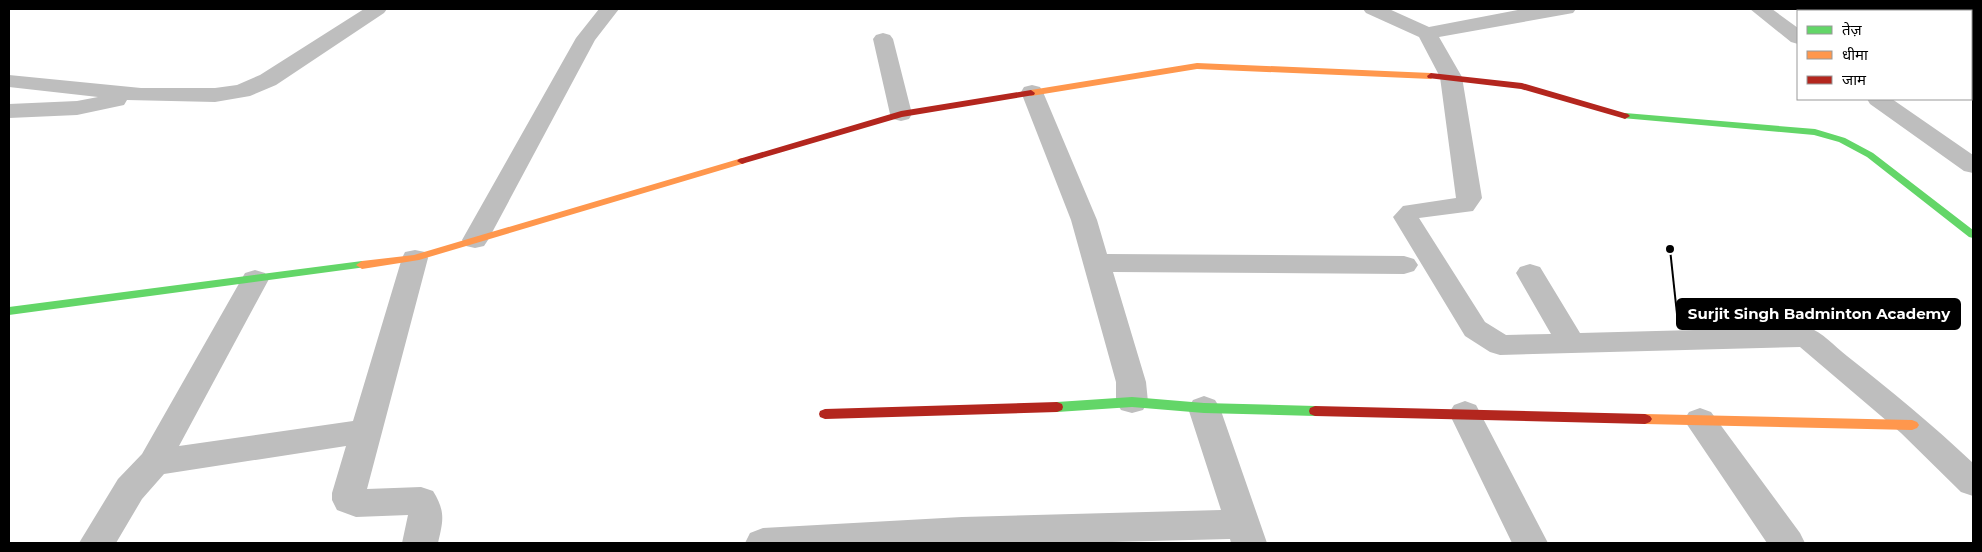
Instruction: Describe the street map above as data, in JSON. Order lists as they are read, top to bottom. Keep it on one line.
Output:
{"places":["Surjit Singh Badminton Academy"],"legend":["तेज़","धीमा","जाम"]}
